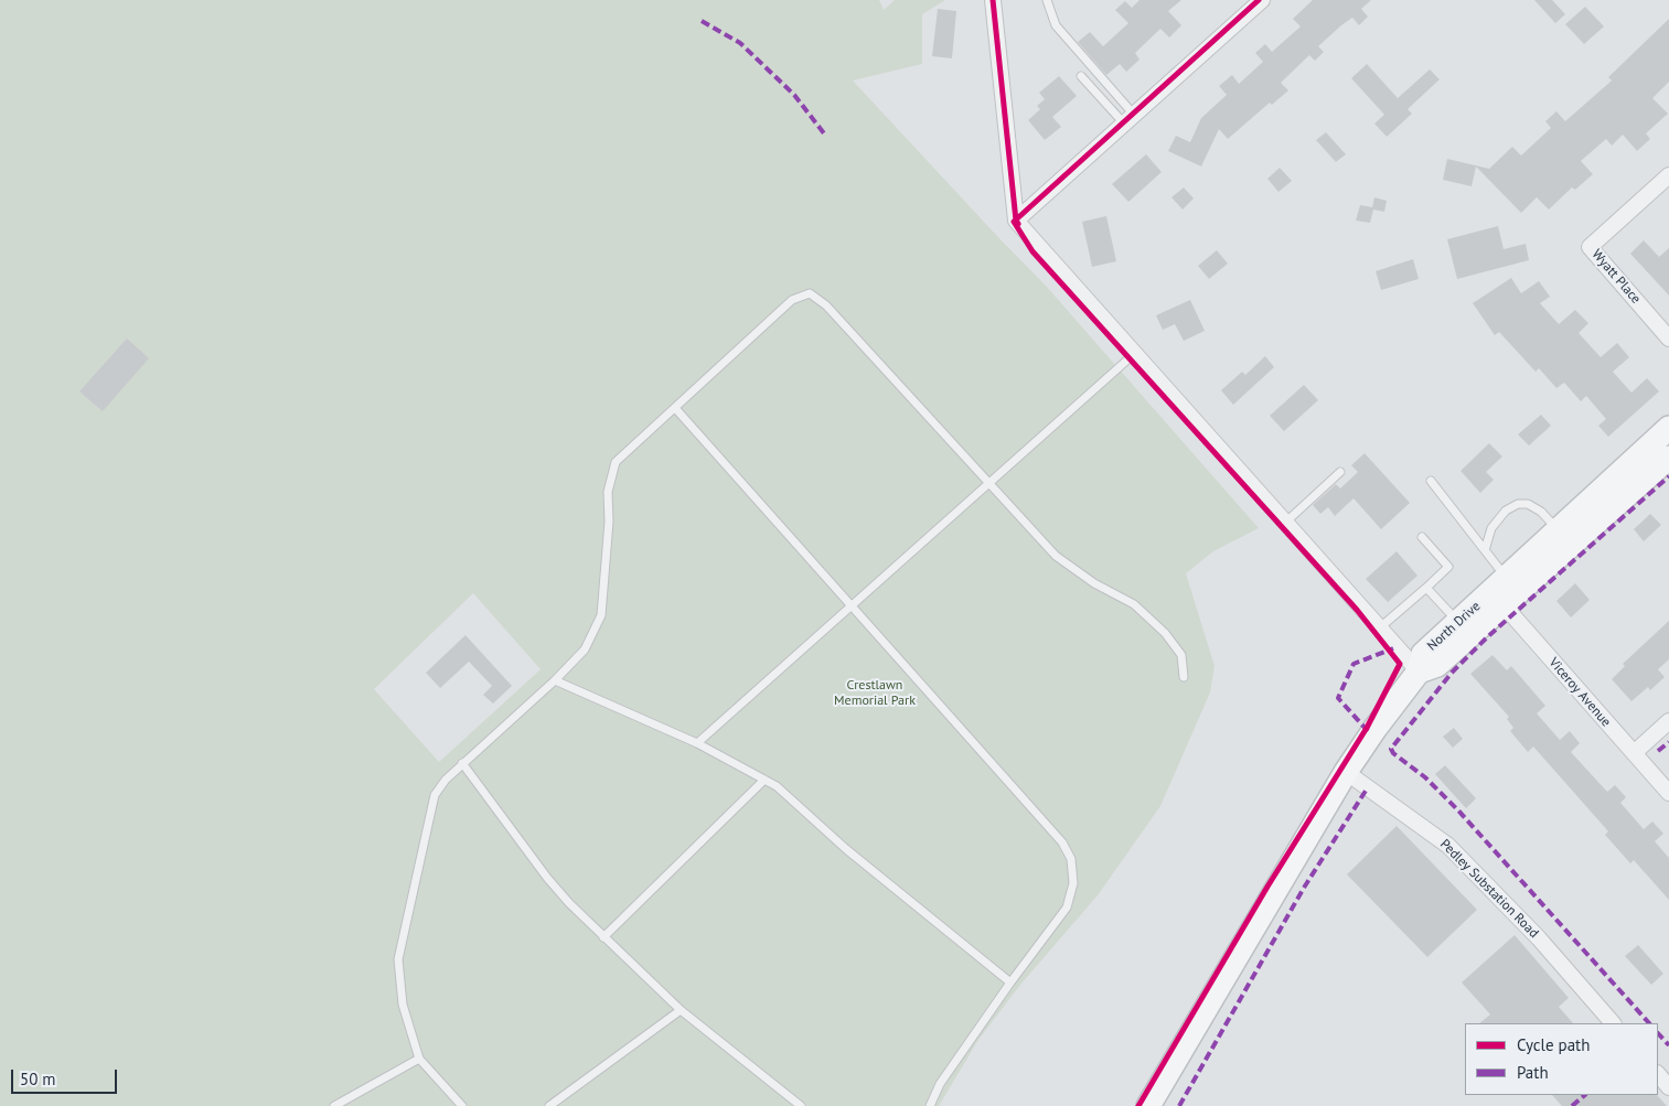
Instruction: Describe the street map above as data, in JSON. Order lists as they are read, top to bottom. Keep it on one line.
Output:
{"streets":{"main road":["North Drive"],"street":["Wyatt Place","Viceroy Avenue","Pedley Substation Road"]},"crossings":[["North Drive","Viceroy Avenue"]],"parks":["Crestlawn Memorial Park"],"legend":["Cycle path","Path"],"scale_bar":"50 m"}
